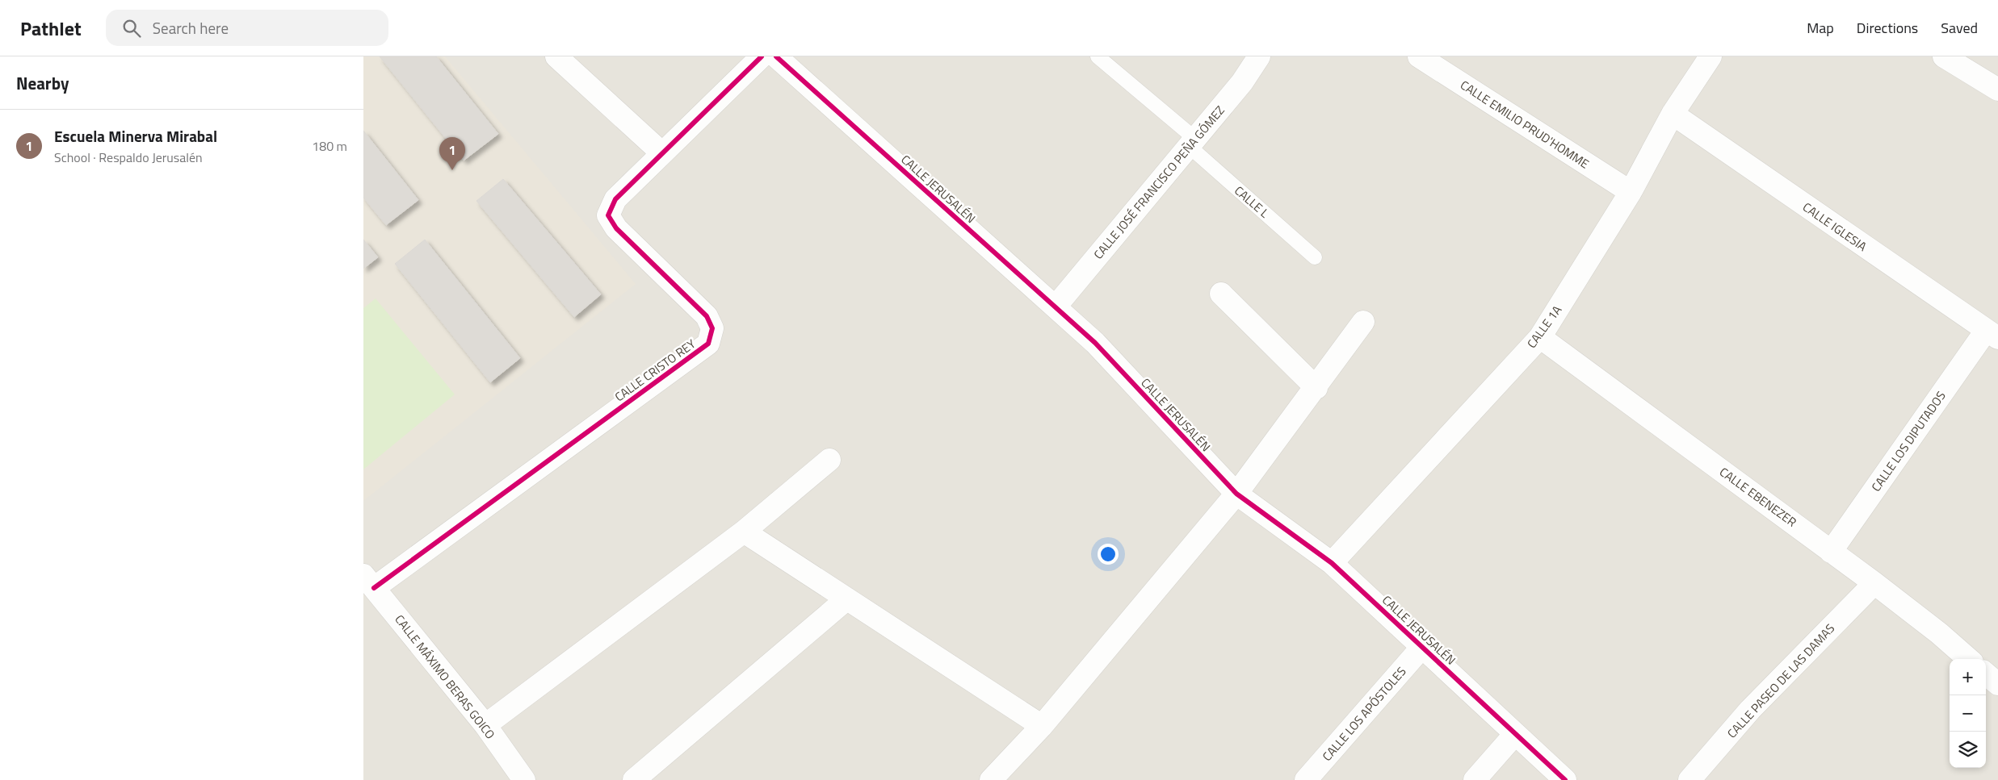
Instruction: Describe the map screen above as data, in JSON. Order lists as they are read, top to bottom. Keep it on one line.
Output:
{"streets":{"street":["CALLE EMILIO PRUD'HOMME","CALLE JOSÉ FRANCISCO PEÑA GÓMEZ","CALLE JERUSALÉN","CALLE IGLESIA","CALLE 1A","CALLE CRISTO REY","CALLE LOS DIPUTADOS","CALLE EBENEZER","CALLE MÁXIMO BERAS GOICO","CALLE PASEO DE LAS DAMAS","CALLE LOS APÓSTOLES"],"lane":["CALLE L"]},"crossings":[["CALLE EMILIO PRUD'HOMME","CALLE 1A"],["CALLE JOSÉ FRANCISCO PEÑA GÓMEZ","CALLE JERUSALÉN"],["CALLE JOSÉ FRANCISCO PEÑA GÓMEZ","CALLE L"],["CALLE JERUSALÉN","CALLE 1A"],["CALLE JERUSALÉN","CALLE LOS APÓSTOLES"],["CALLE IGLESIA","CALLE 1A"],["CALLE IGLESIA","CALLE LOS DIPUTADOS"],["CALLE 1A","CALLE EBENEZER"],["CALLE CRISTO REY","CALLE MÁXIMO BERAS GOICO"],["CALLE LOS DIPUTADOS","CALLE EBENEZER"],["CALLE EBENEZER","CALLE PASEO DE LAS DAMAS"]],"page":{"header":"Pathlet","search":"Search here","nav":["Map","Directions","Saved"],"heading":"Nearby","list":[{"mark":"1","name":"Escuela Minerva Mirabal","note":"School · Respaldo Jerusalén","value":"180 m"}],"pins":"1","map_buttons":["+","−"]}}
